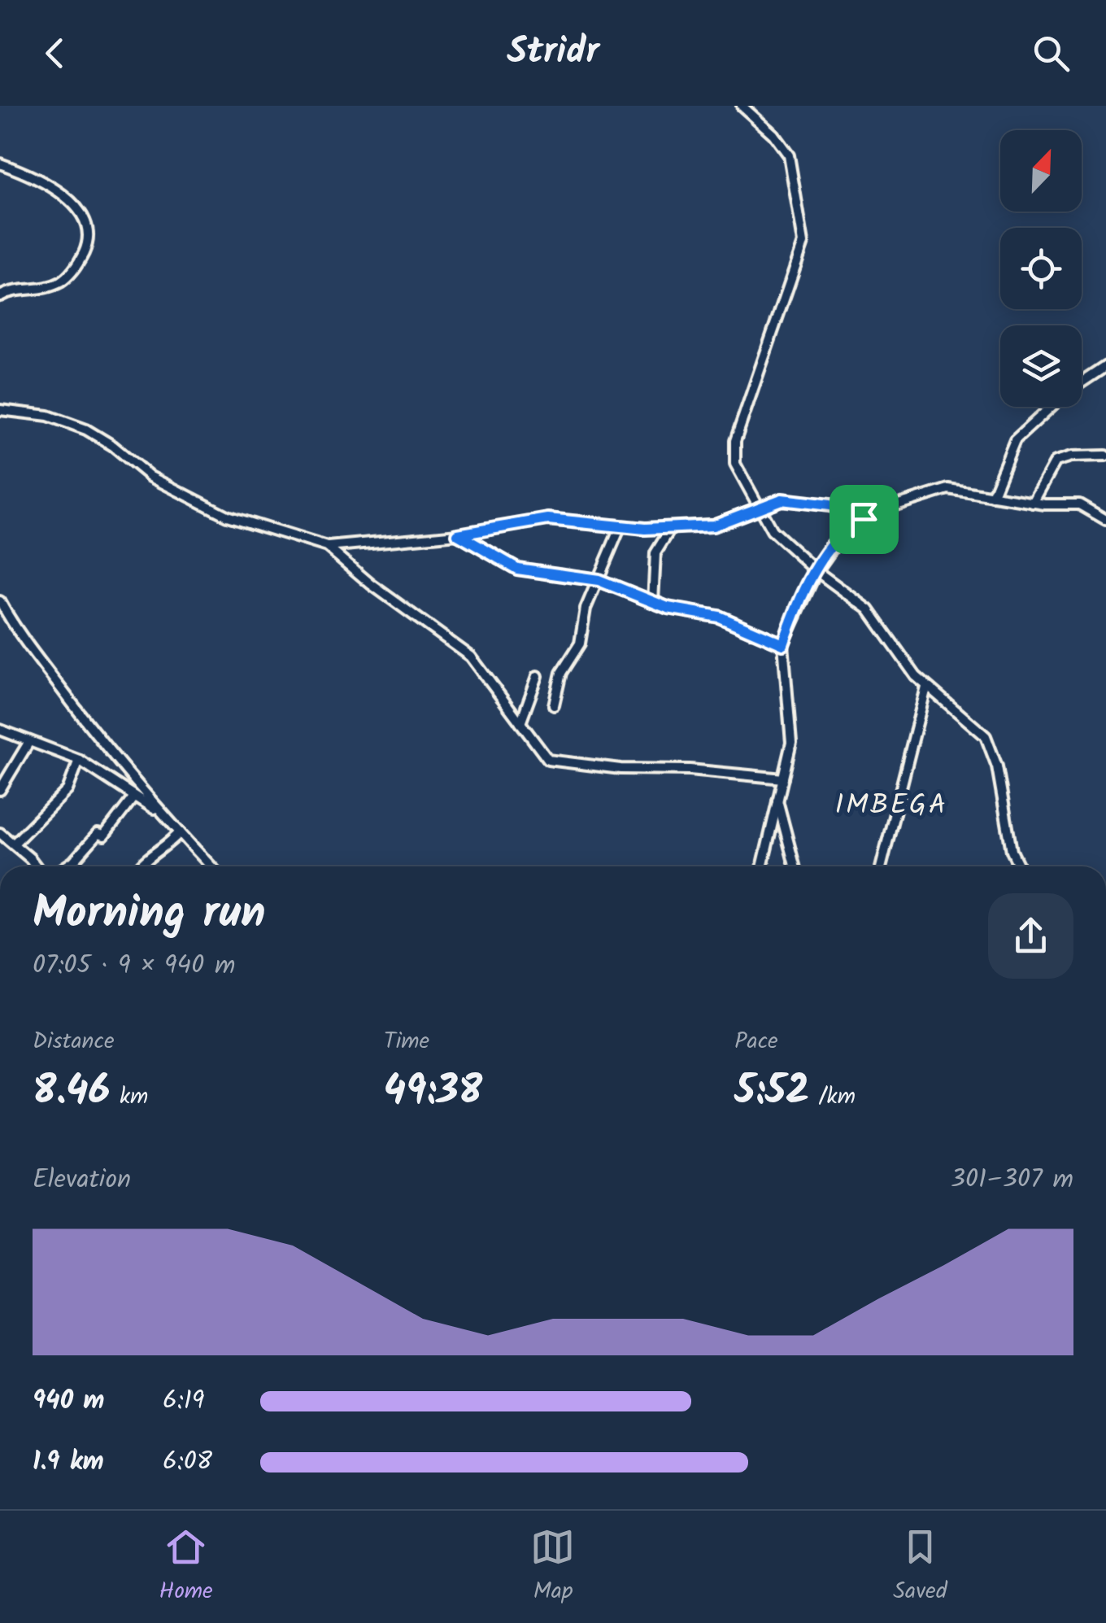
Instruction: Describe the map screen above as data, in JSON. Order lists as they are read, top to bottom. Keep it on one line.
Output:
{"districts":["IMBEGA"],"north":"top right","page":{"header":"Stridr","heading":["Morning run","07:05 · 9 × 940 m"],"stats":[["Distance","8.46 km"],["Time","49:38"],["Pace","5:52 /km"]],"chart":["Elevation","301–307 m"],"list":[{"name":"940 m","note":"6:19"},{"name":"1.9 km","note":"6:08"}],"tabs":["Home","Map","Saved"]}}
